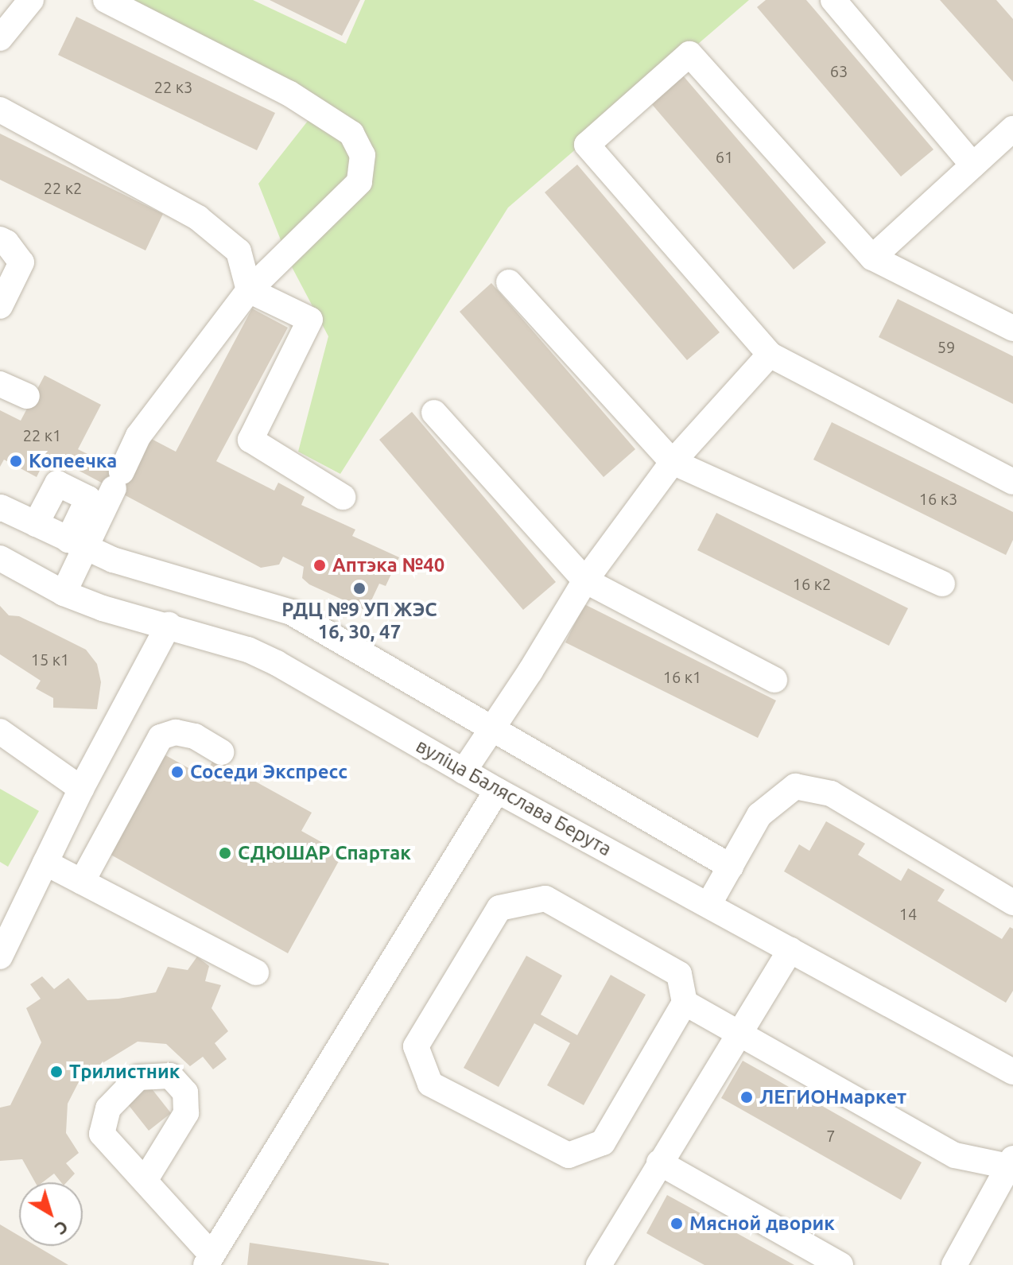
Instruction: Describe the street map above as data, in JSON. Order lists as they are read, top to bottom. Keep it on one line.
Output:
{"streets":{"street":["вуліца Баляслава Берута"]},"places":["Копеечка","Аптэка №40","РДЦ №9 УП ЖЭС 16, 30, 47","Соседи Экспресс","СДЮШАР Спартак","Трилистник","ЛЕГИОНмаркет","Мясной дворик"],"house_numbers":["63","22 к3","61","22 к2","59","22 к1","16 к3","16 к2","15 к1","16 к1","14","7"],"north":"bottom right"}
